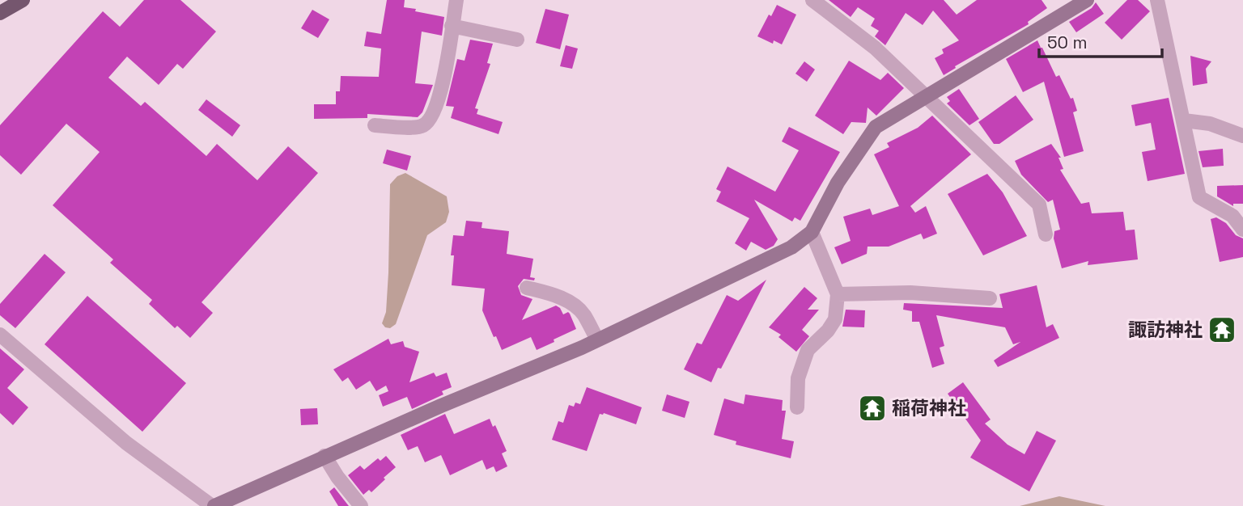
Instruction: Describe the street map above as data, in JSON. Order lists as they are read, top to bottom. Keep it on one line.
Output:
{"places":{"temple":["諏訪神社","稲荷神社"]},"scale_bar":"50 m"}
